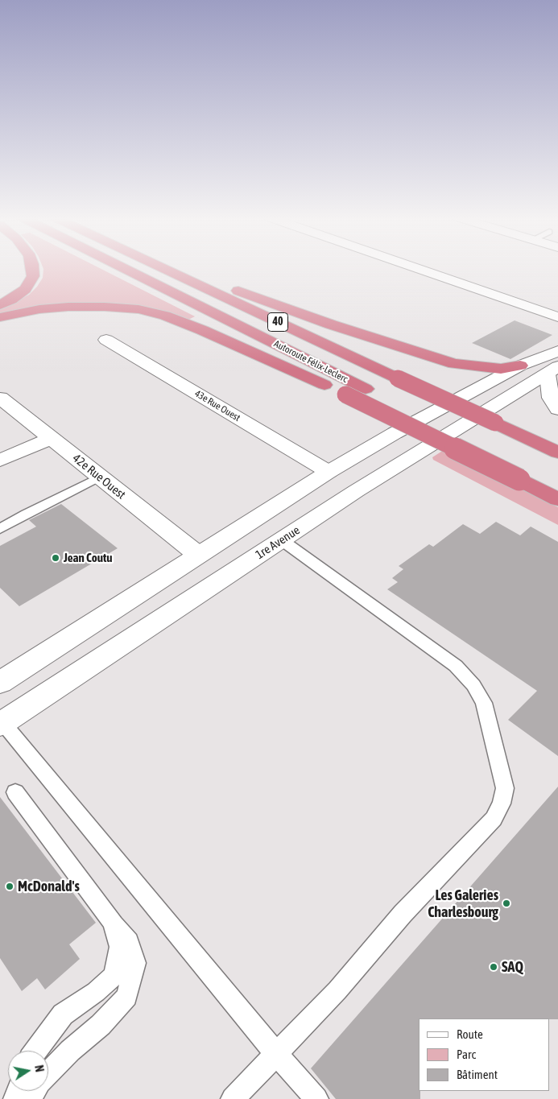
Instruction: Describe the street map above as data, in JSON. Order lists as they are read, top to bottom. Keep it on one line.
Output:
{"streets":{"highway":["40","Autoroute Félix-Leclerc"],"street":["43e Rue Ouest","42e Rue Ouest","1re Avenue"]},"places":["Jean Coutu","McDonald's","Les Galeries Charlesbourg","SAQ"],"legend":["Route","Parc","Bâtiment"],"north":"right"}
